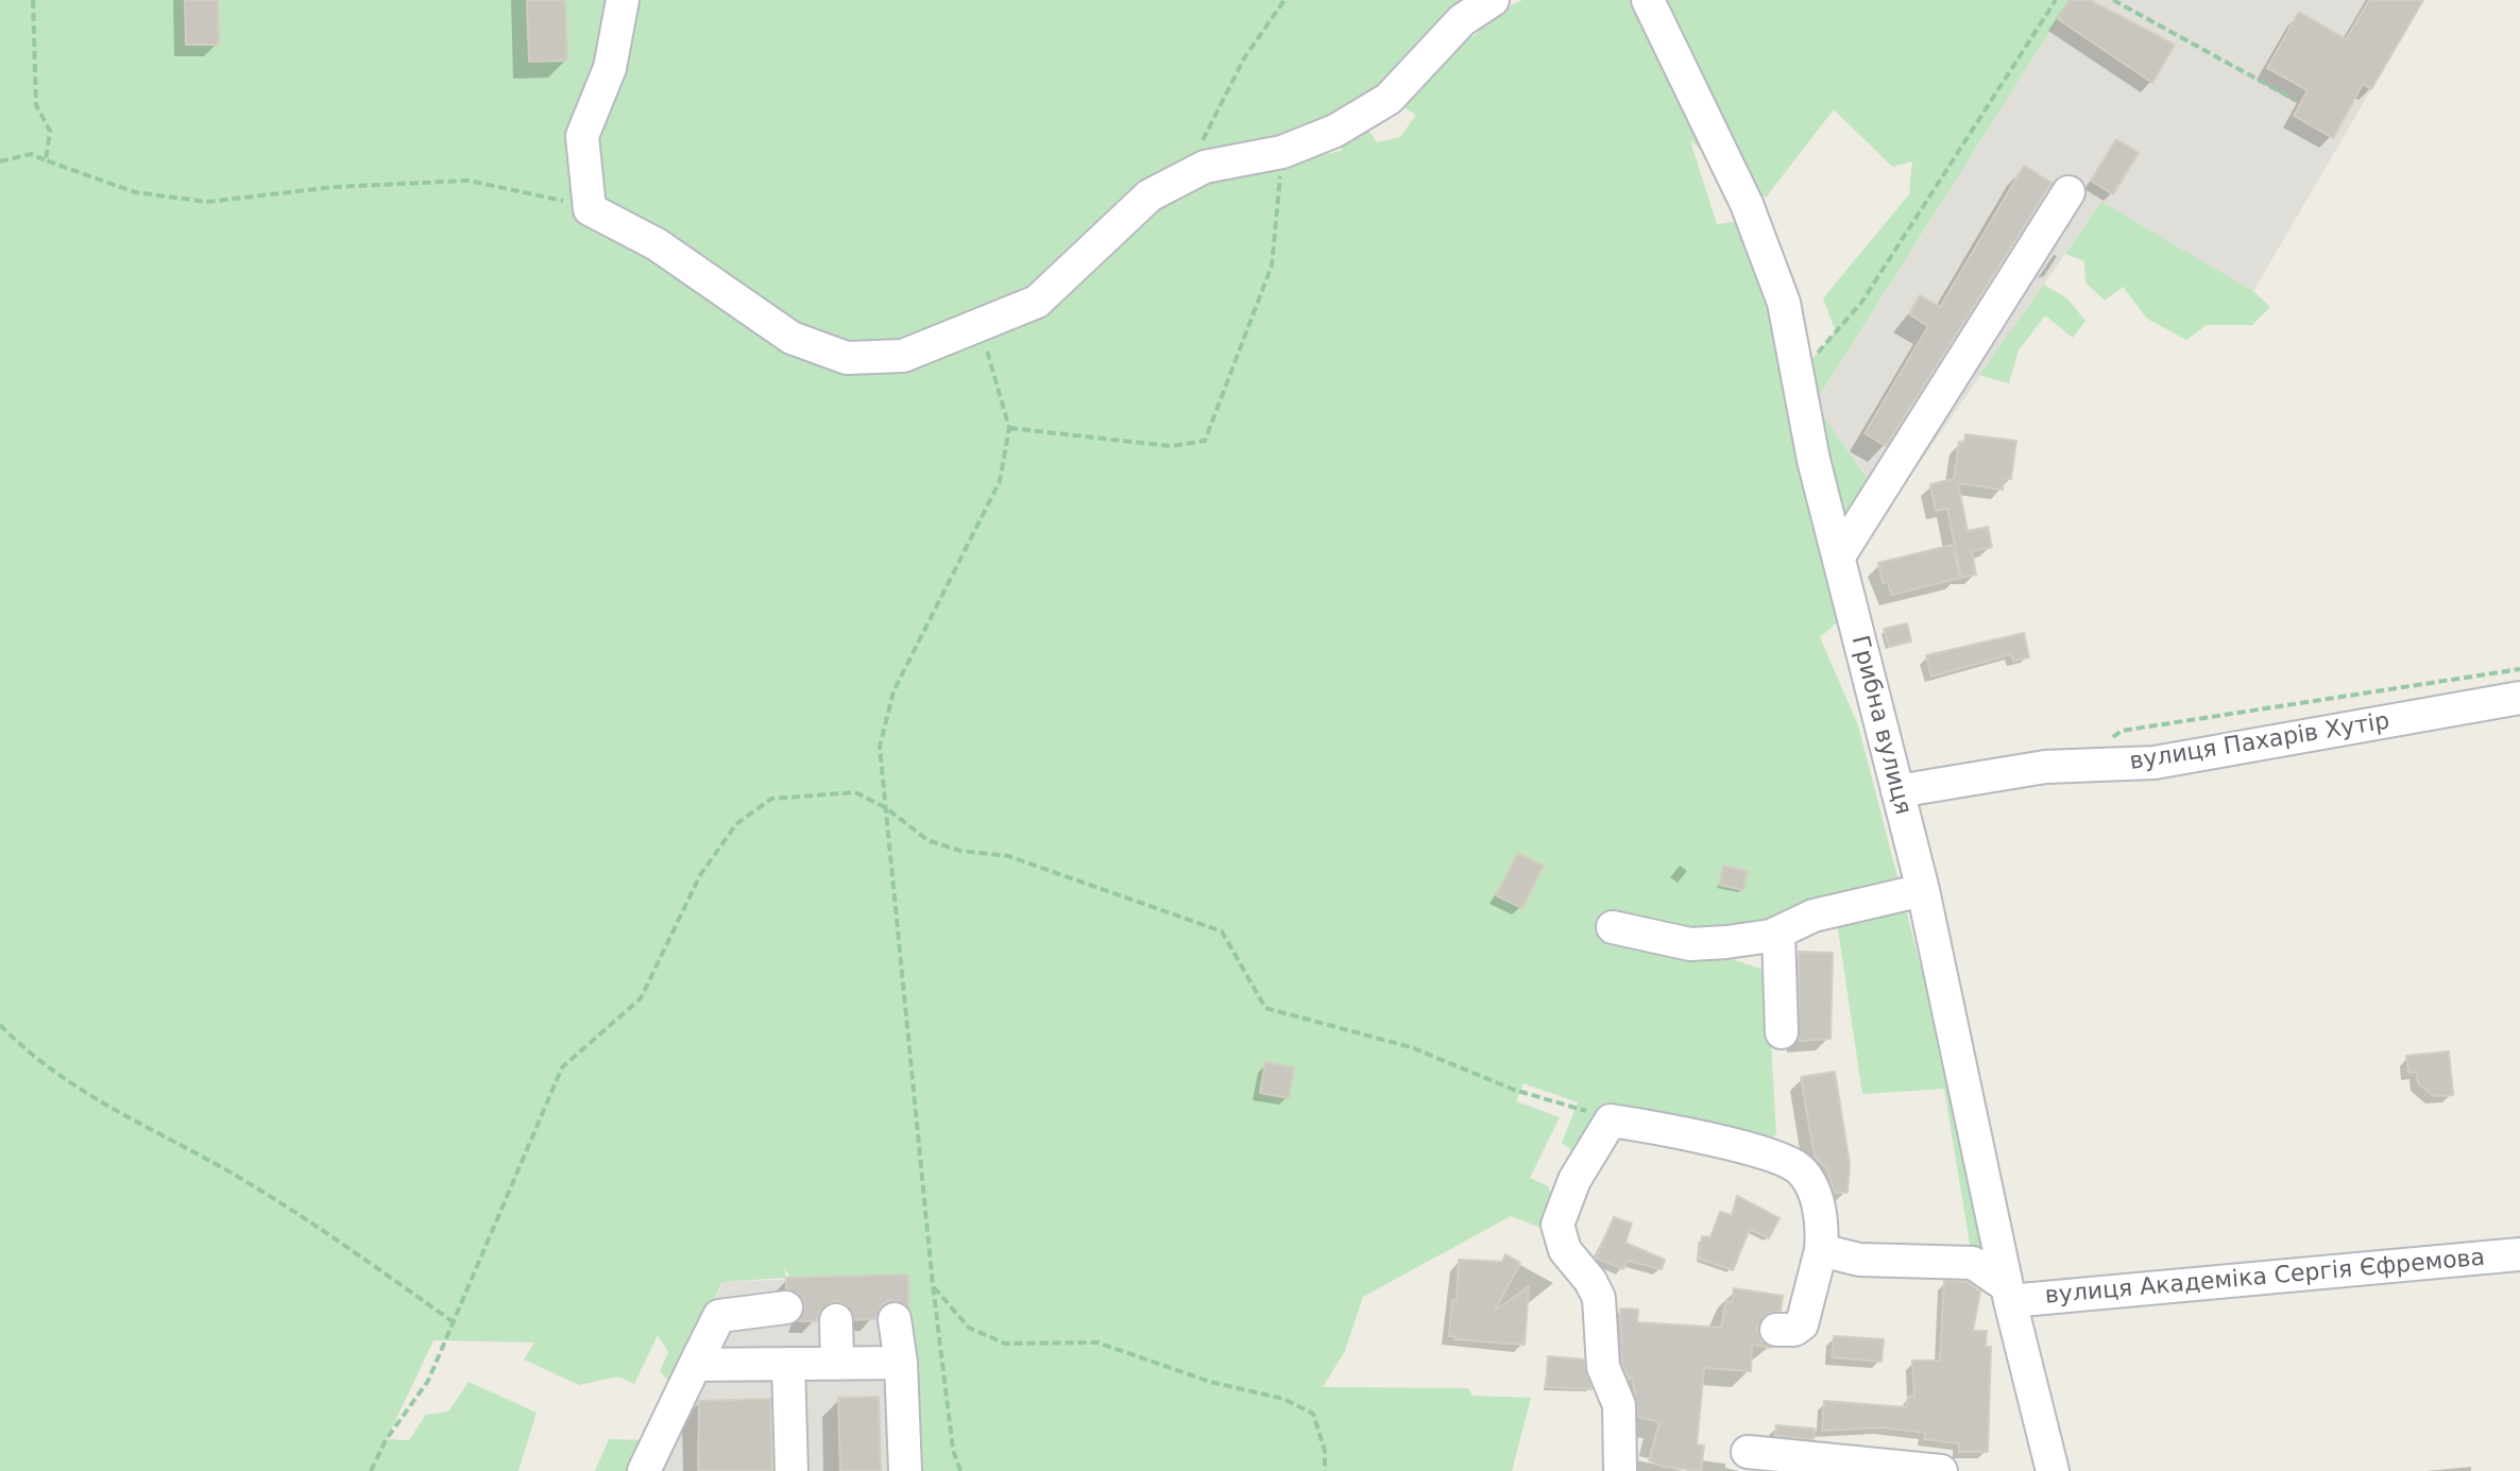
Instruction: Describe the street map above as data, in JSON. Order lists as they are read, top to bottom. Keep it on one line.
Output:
{"streets":{"street":["Грибна вулиця","вулиця Пахарів Хутір","вулиця Академіка Сергія Єфремова"]},"crossings":[["Грибна вулиця","вулиця Пахарів Хутір"],["Грибна вулиця","вулиця Академіка Сергія Єфремова"]]}
